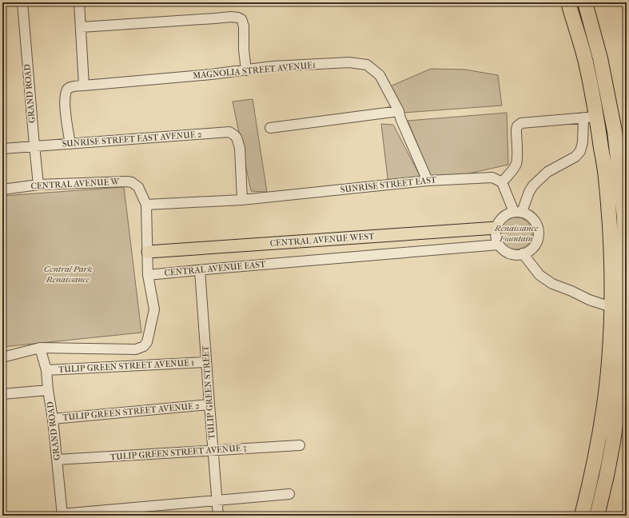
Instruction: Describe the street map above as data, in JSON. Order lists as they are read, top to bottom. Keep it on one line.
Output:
{"streets":{"main road":["CENTRAL AVENUE WEST"],"street":["MAGNOLIA STREET AVENUE1","GRAND ROAD","SUNRISE STREET EAST AVENUE 2","CENTRAL AVENUE W","SUNRISE STREET EAST","CENTRAL AVENUE EAST","TULIP GREEN STREET AVENUE 1","TULIP GREEN STREET","TULIP GREEN STREET AVENUE 2","TULIP GREEN STREET AVENUE 3"]},"crossings":[["MAGNOLIA STREET AVENUE1","SUNRISE STREET EAST AVENUE 2"],["MAGNOLIA STREET AVENUE1","SUNRISE STREET EAST"],["GRAND ROAD","SUNRISE STREET EAST AVENUE 2"],["GRAND ROAD","CENTRAL AVENUE W"],["GRAND ROAD","TULIP GREEN STREET AVENUE 1"],["GRAND ROAD","TULIP GREEN STREET AVENUE 2"],["GRAND ROAD","TULIP GREEN STREET AVENUE 3"],["SUNRISE STREET EAST AVENUE 2","SUNRISE STREET EAST"],["CENTRAL AVENUE W","SUNRISE STREET EAST"],["CENTRAL AVENUE W","CENTRAL AVENUE WEST"],["CENTRAL AVENUE W","CENTRAL AVENUE EAST"],["CENTRAL AVENUE WEST","CENTRAL AVENUE EAST"],["CENTRAL AVENUE EAST","TULIP GREEN STREET"],["TULIP GREEN STREET AVENUE 1","TULIP GREEN STREET"],["TULIP GREEN STREET","TULIP GREEN STREET AVENUE 2"],["TULIP GREEN STREET","TULIP GREEN STREET AVENUE 3"]],"parks":["Renaissance Fountain","Central Park Renaissance"]}
